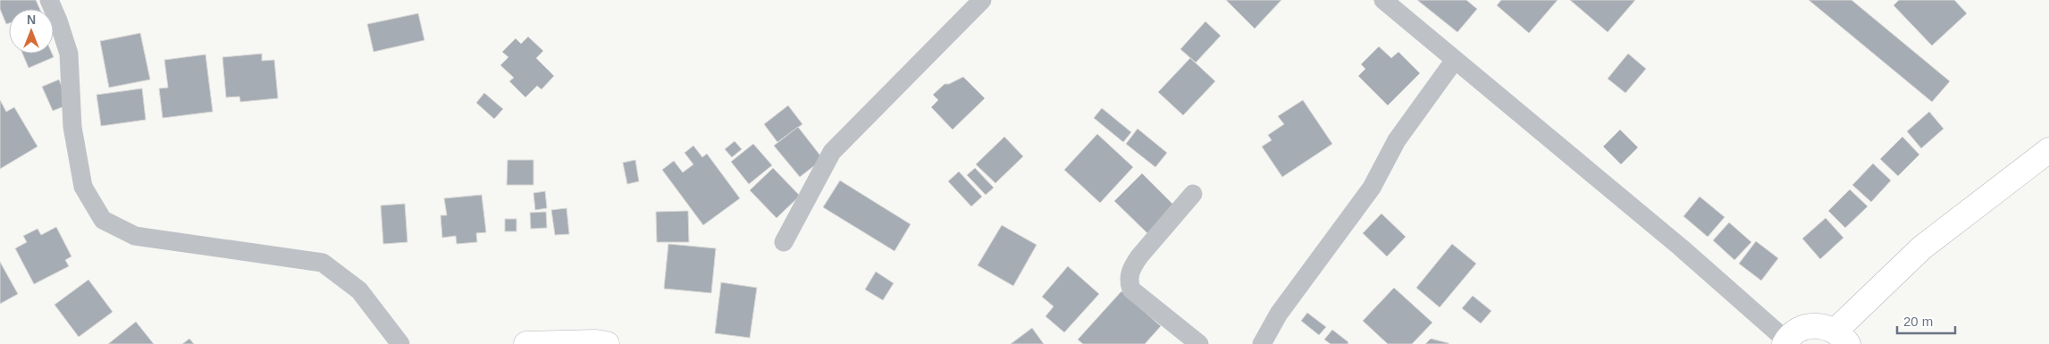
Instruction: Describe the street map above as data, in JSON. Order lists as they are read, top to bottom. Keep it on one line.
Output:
{"scale_bar":"20 m","north":"top"}
